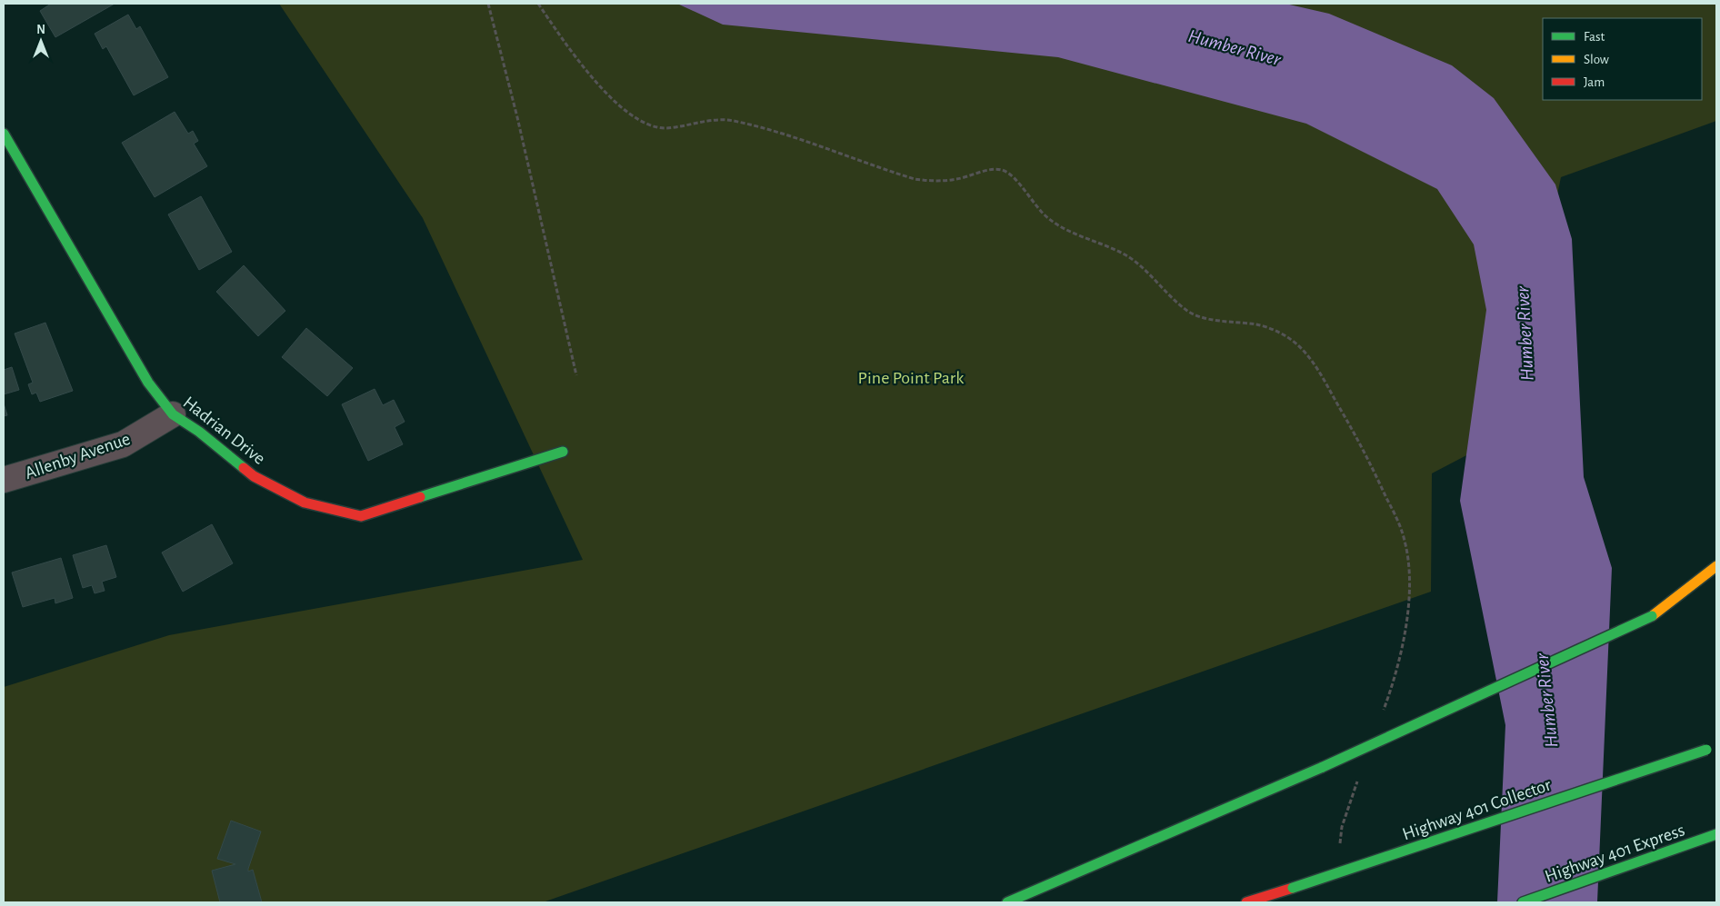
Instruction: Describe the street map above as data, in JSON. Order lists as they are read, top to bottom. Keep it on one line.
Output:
{"streets":{"main road":["Hadrian Drive","Highway 401 Collector","Highway 401 Express"],"street":["Allenby Avenue"]},"crossings":[["Hadrian Drive","Allenby Avenue"]],"water":["Humber River"],"parks":["Pine Point Park"],"legend":["Fast","Slow","Jam"],"north":"top"}
